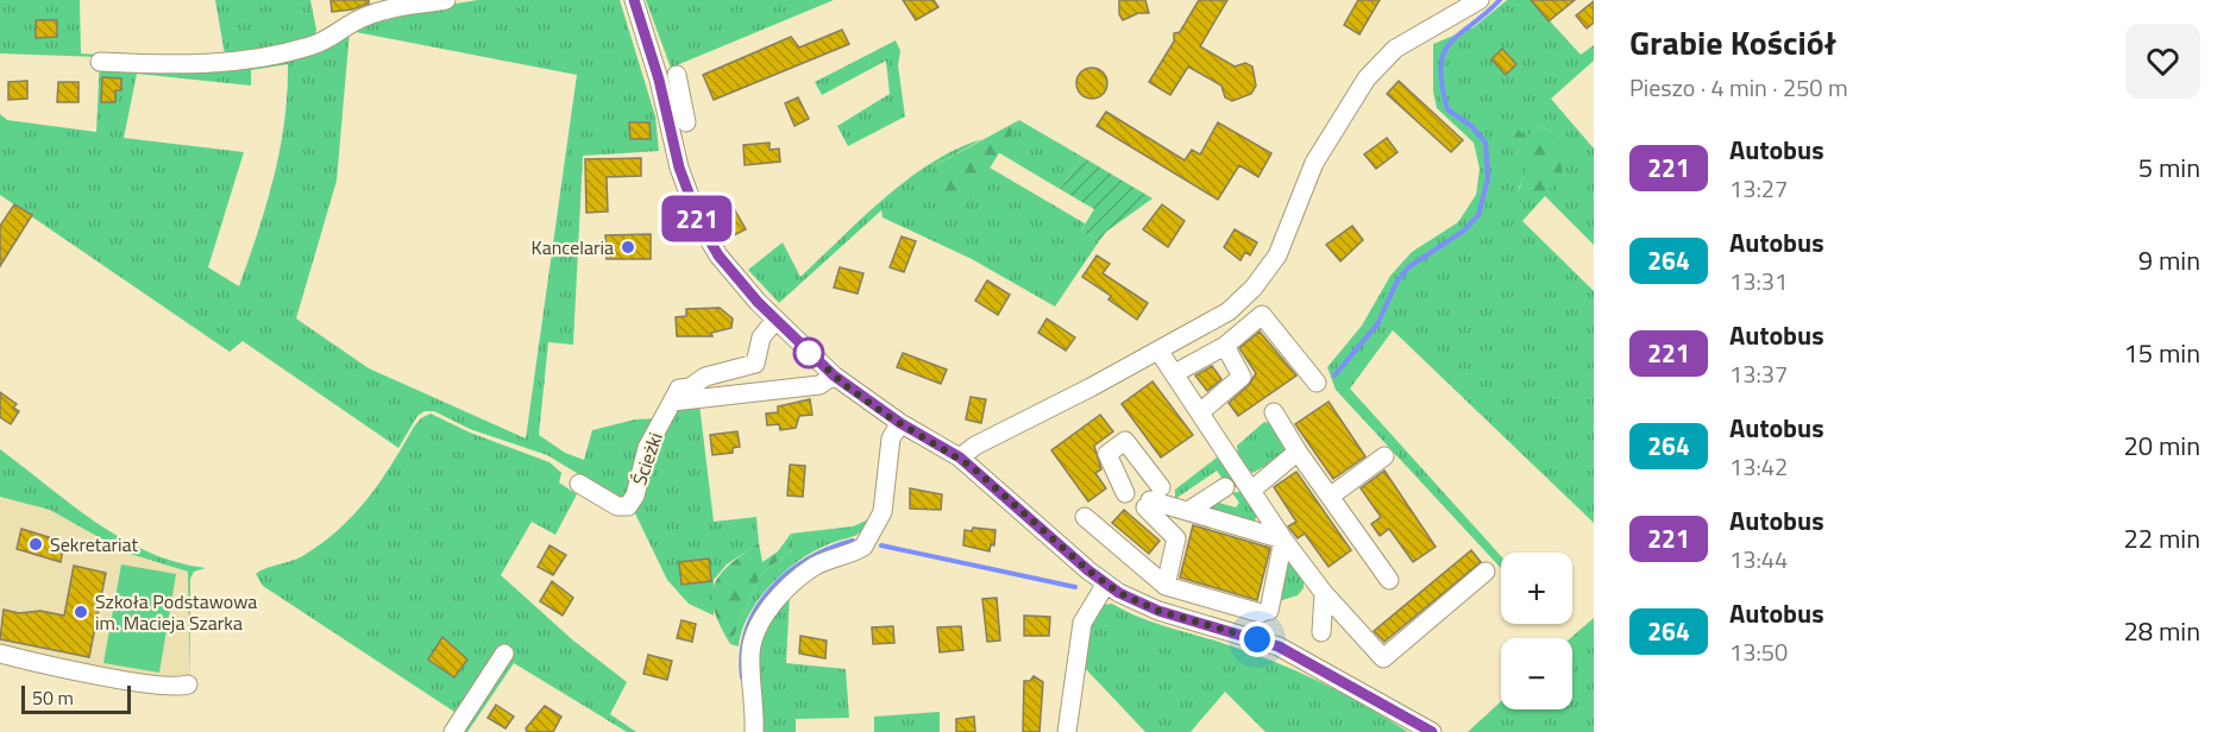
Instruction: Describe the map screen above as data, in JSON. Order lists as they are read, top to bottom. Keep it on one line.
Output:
{"streets":{"street":["Ścieżki"]},"places":["Kancelaria","Sekretariat","Szkoła Podstawowa im. Macieja Szarka"],"lines":["bus line 221"],"scale_bar":"50 m","page":{"on_map":"221","heading":["Grabie Kościół","Pieszo · 4 min · 250 m"],"list":[{"mark":"221","name":"Autobus","note":"13:27","value":"5 min"},{"mark":"264","name":"Autobus","note":"13:31","value":"9 min"},{"mark":"221","name":"Autobus","note":"13:37","value":"15 min"},{"mark":"264","name":"Autobus","note":"13:42","value":"20 min"},{"mark":"221","name":"Autobus","note":"13:44","value":"22 min"},{"mark":"264","name":"Autobus","note":"13:50","value":"28 min"}],"map_buttons":["+","−"],"scale":"50 m"}}
